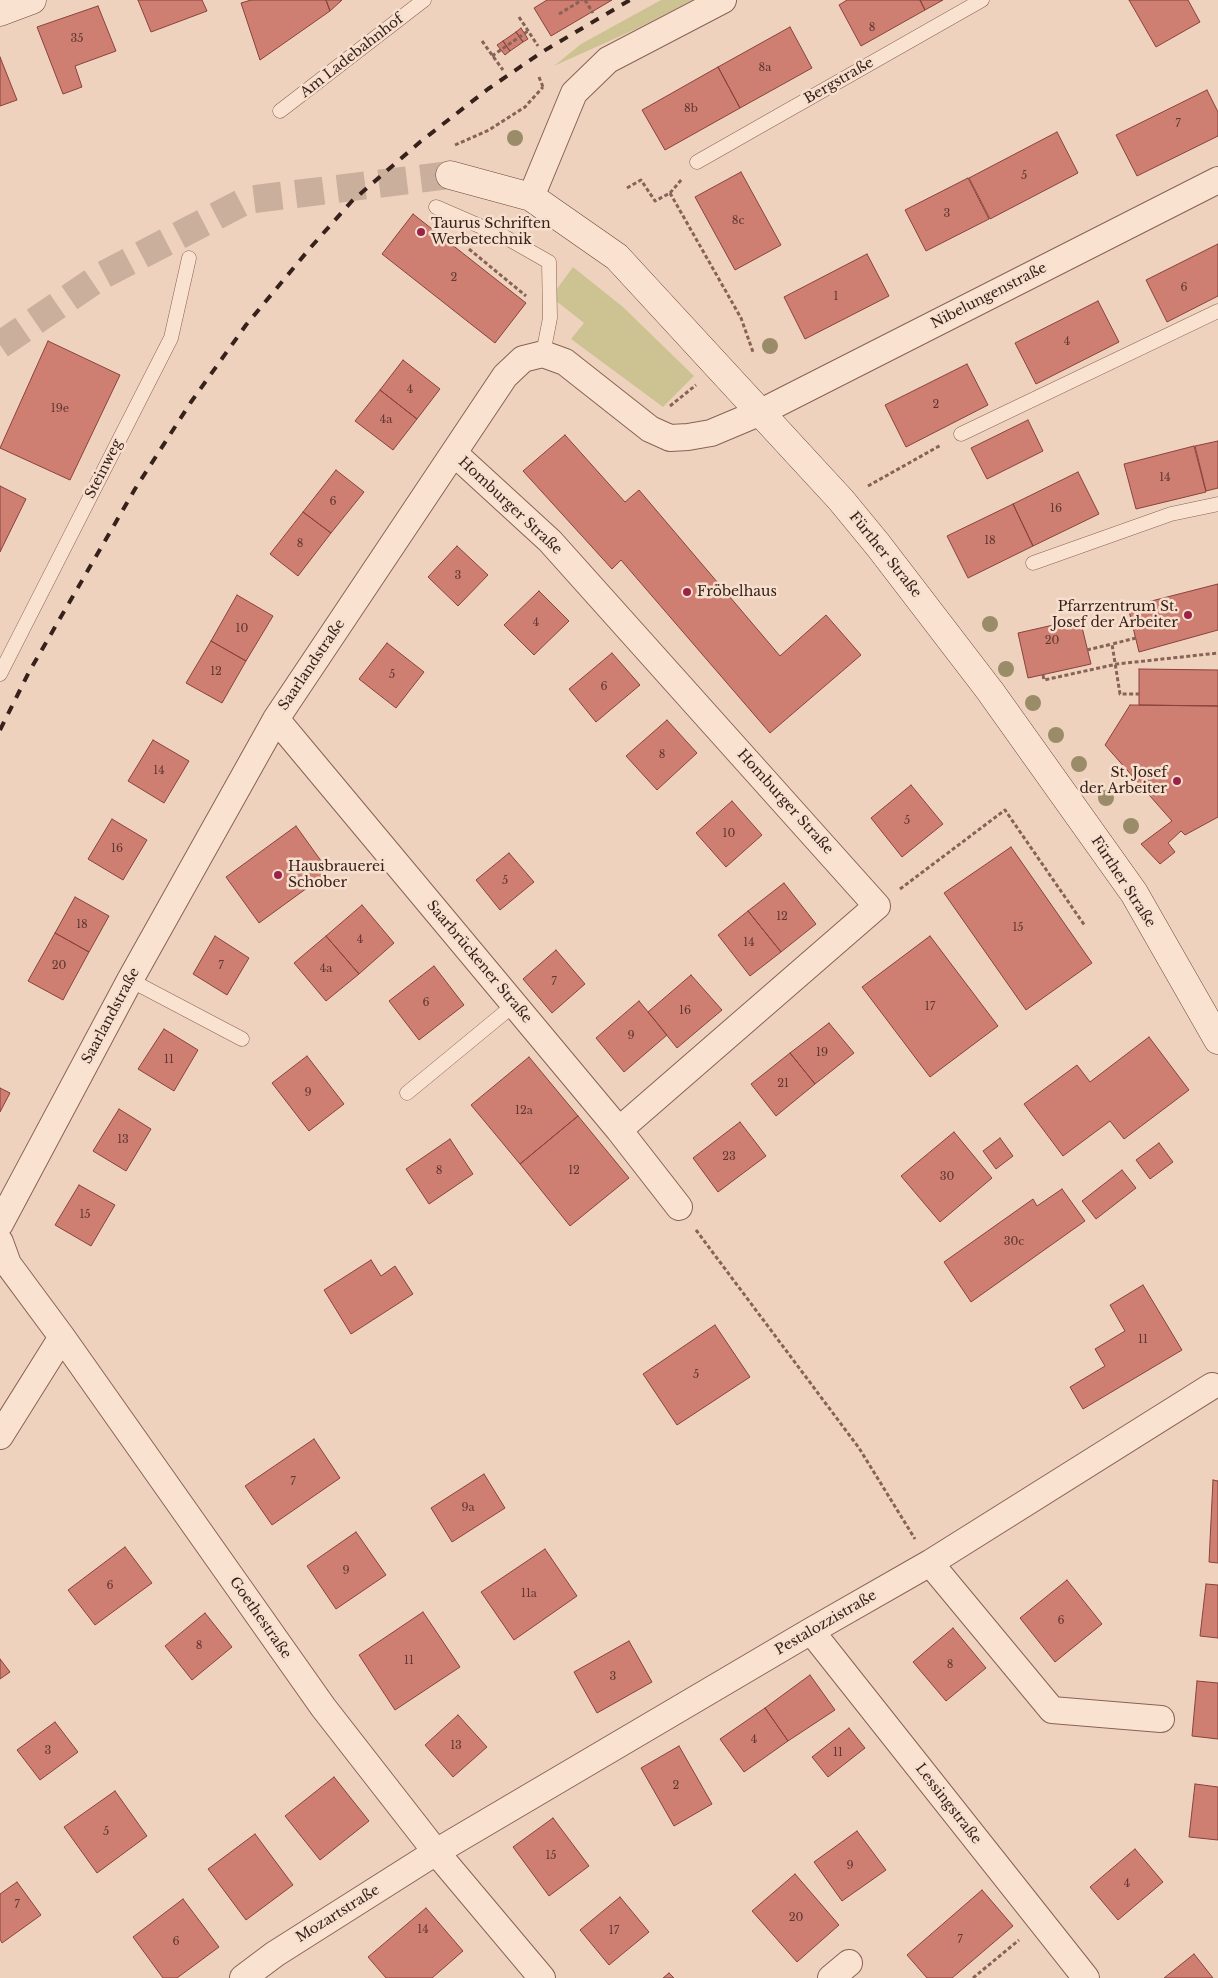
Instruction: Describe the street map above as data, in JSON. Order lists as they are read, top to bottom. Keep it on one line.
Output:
{"streets":{"main road":["Fürther Straße"],"street":["Nibelungenstraße","Homburger Straße","Saarlandstraße","Saarbrückener Straße","Goethestraße","Pestalozzistraße","Lessingstraße","Mozartstraße"],"lane":["Am Ladebahnhof","Bergstraße","Steinweg"]},"crossings":[["Nibelungenstraße","Fürther Straße"],["Homburger Straße","Saarlandstraße"],["Saarlandstraße","Saarbrückener Straße"],["Goethestraße","Pestalozzistraße"],["Goethestraße","Mozartstraße"],["Pestalozzistraße","Lessingstraße"],["Pestalozzistraße","Mozartstraße"]],"places":["Taurus Schriften Werbetechnik","Fröbelhaus","Pfarrzentrum St. Josef der Arbeiter","St. Josef der Arbeiter","Hausbrauerei Schober"],"house_numbers":["8","35","8a","8b","7","5","3","8c","2","6","1","4","4","2","19e","4a","14","6","16","18","8","3","4","10","20","12","5","6","8","14","5","10","16","5","12","18","15","4","14","20","7","4a","7","6","17","16","9","19","11","21","9","12a","13","23","8","12","30","15","30c","11","5","7","9a","9","6","11a","6","8","11","8","3","4","13","3","11","2","5","15","9","4","7","20","14","17","7","6"]}
